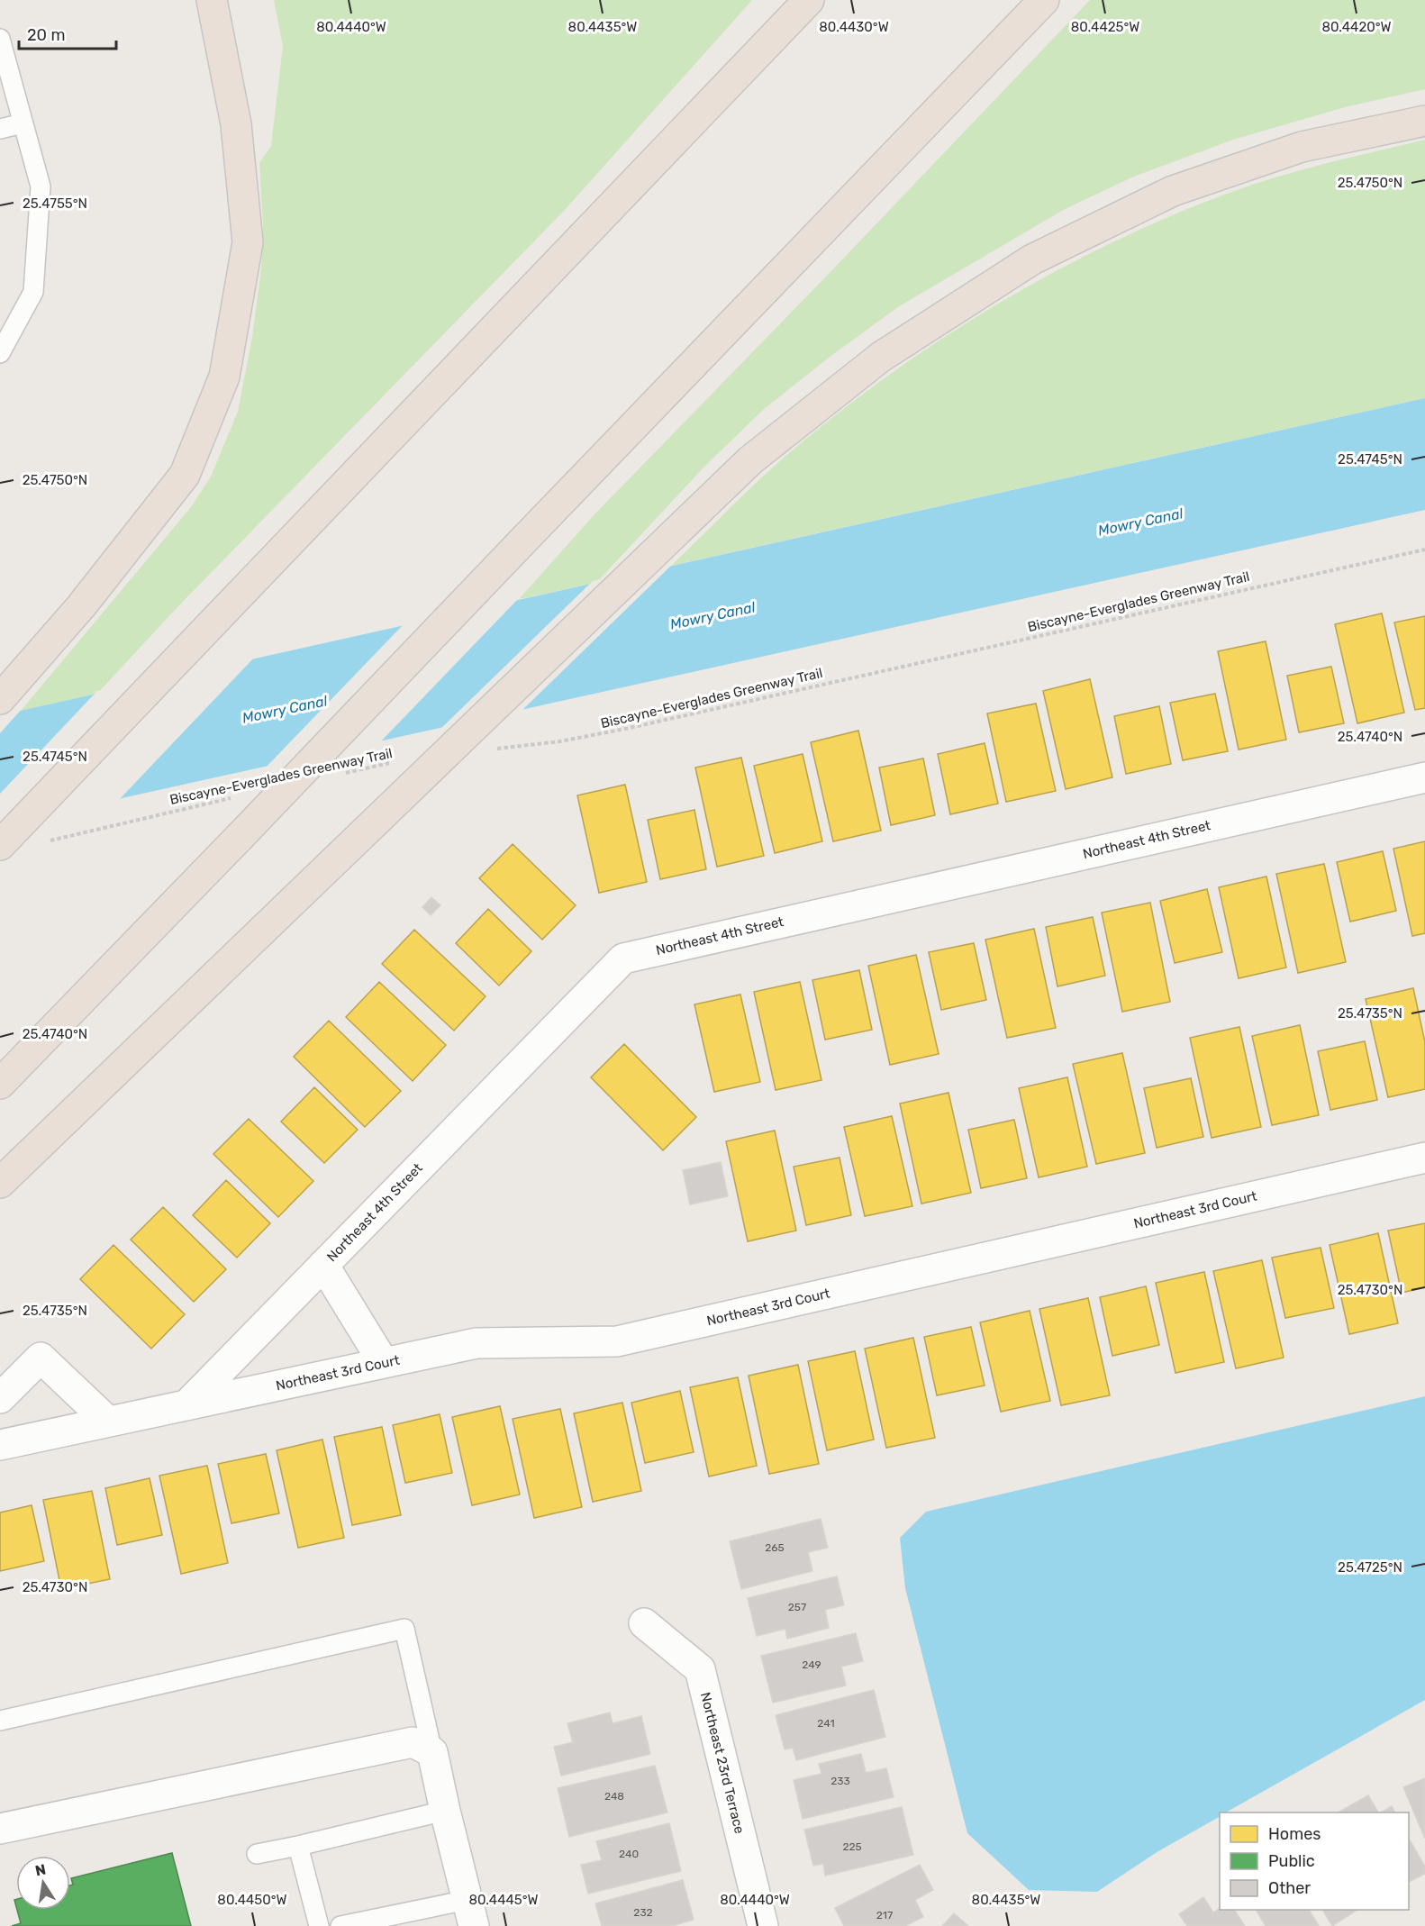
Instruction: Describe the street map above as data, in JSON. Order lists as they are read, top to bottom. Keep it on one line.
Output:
{"streets":{"street":["Northeast 4th Street","Northeast 3rd Court","Northeast 23rd Terrace"],"path":["Biscayne-Everglades Greenway Trail"]},"crossings":[["Northeast 4th Street","Northeast 3rd Court"]],"water":["Mowry Canal"],"house_numbers":["265","257","249","241","233","248","225","240","232","217"],"legend":["Homes","Public","Other"],"scale_bar":"20 m","north":"top","coordinates":["80.4440°W","80.4435°W","80.4430°W","80.4425°W","80.4420°W","25.4750°N","25.4755°N","25.4745°N","25.4740°N","25.4735°N","25.4730°N","25.4725°N","80.4450°W","80.4445°W"]}
